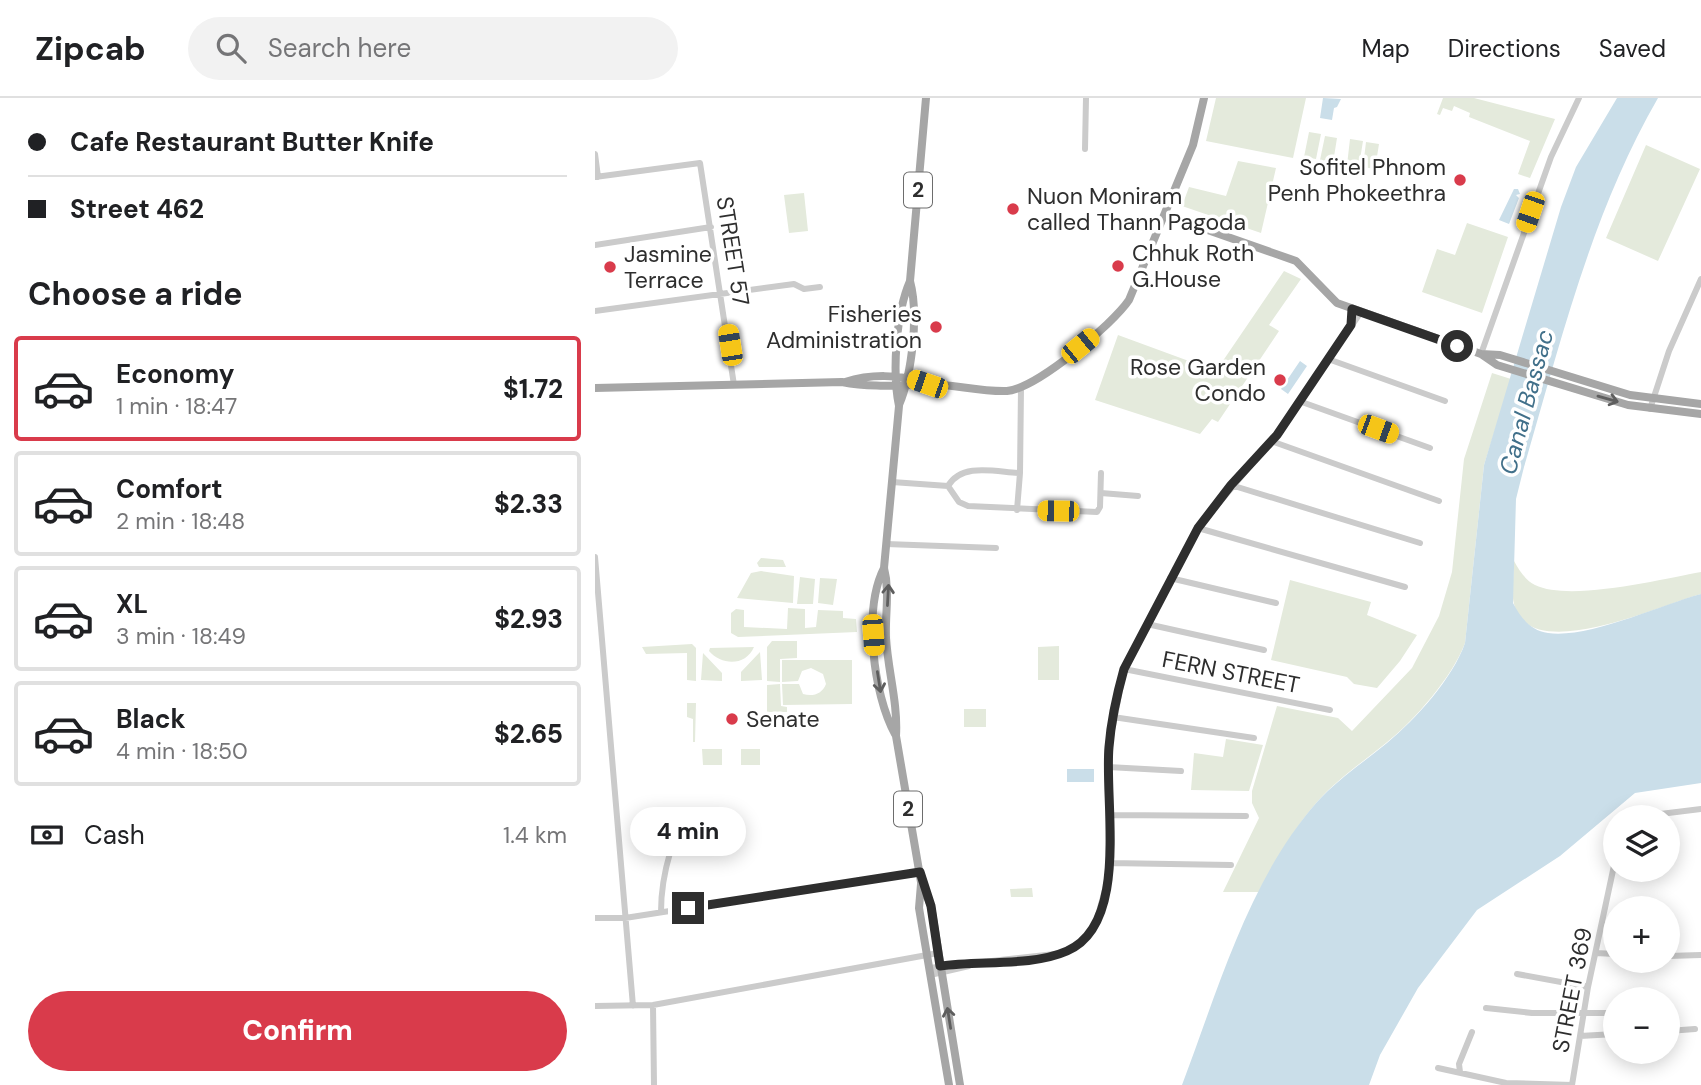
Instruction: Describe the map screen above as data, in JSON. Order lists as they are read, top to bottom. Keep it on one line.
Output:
{"streets":{"main road":["2"],"street":["STREET 57","FERN STREET","STREET 369"]},"water":["Canal Bassac"],"places":["Sofitel Phnom Penh Phokeethra","Nuon Moniram called Thann Pagoda","Chhuk Roth G.House","Jasmine Terrace","Fisheries Administration","Rose Garden Condo","Senate"],"page":{"header":"Zipcab","search":"Search here","nav":["Map","Directions","Saved"],"banner":["Cafe Restaurant Butter Knife","Street 462"],"heading":"Choose a ride","list":[{"name":"Economy","note":"1 min · 18:47","value":"$1.72"},{"name":"Comfort","note":"2 min · 18:48","value":"$2.33"},{"name":"XL","note":"3 min · 18:49","value":"$2.93"},{"name":"Black","note":"4 min · 18:50","value":"$2.65"}],"pay":["Cash","1.4 km"],"map_buttons":["+","−"],"bubble":"4 min","buttons":"Confirm"}}
